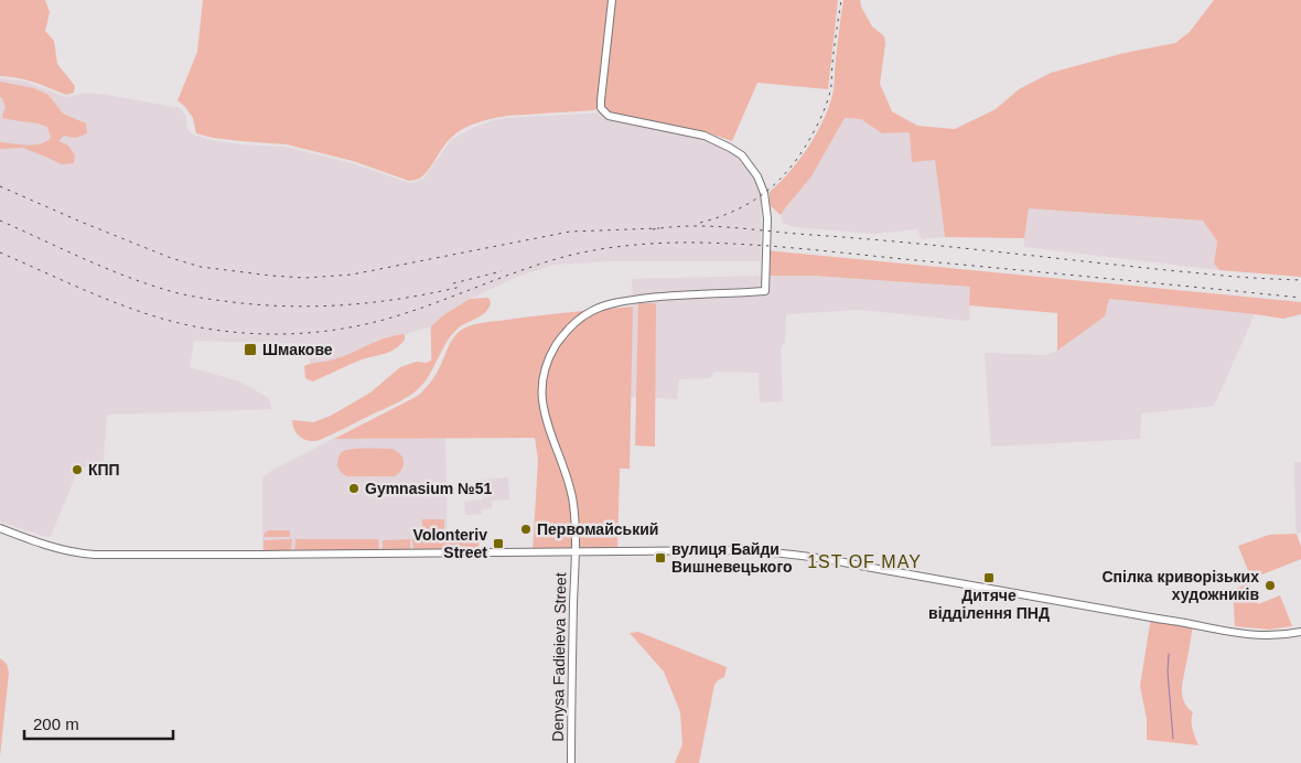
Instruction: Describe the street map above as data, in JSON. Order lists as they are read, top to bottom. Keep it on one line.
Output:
{"streets":{"street":["Denysa Fadieieva Street"]},"districts":["1ST OF MAY"],"places":{"transit":["Шмакове","Volonteriv Street","вулиця Байди Вишневецького","Дитяче відділення ПНД"],"other":["КПП","Gymnasium №51","Первомайський","Спілка криворізьких художників"]},"scale_bar":"200 m"}
